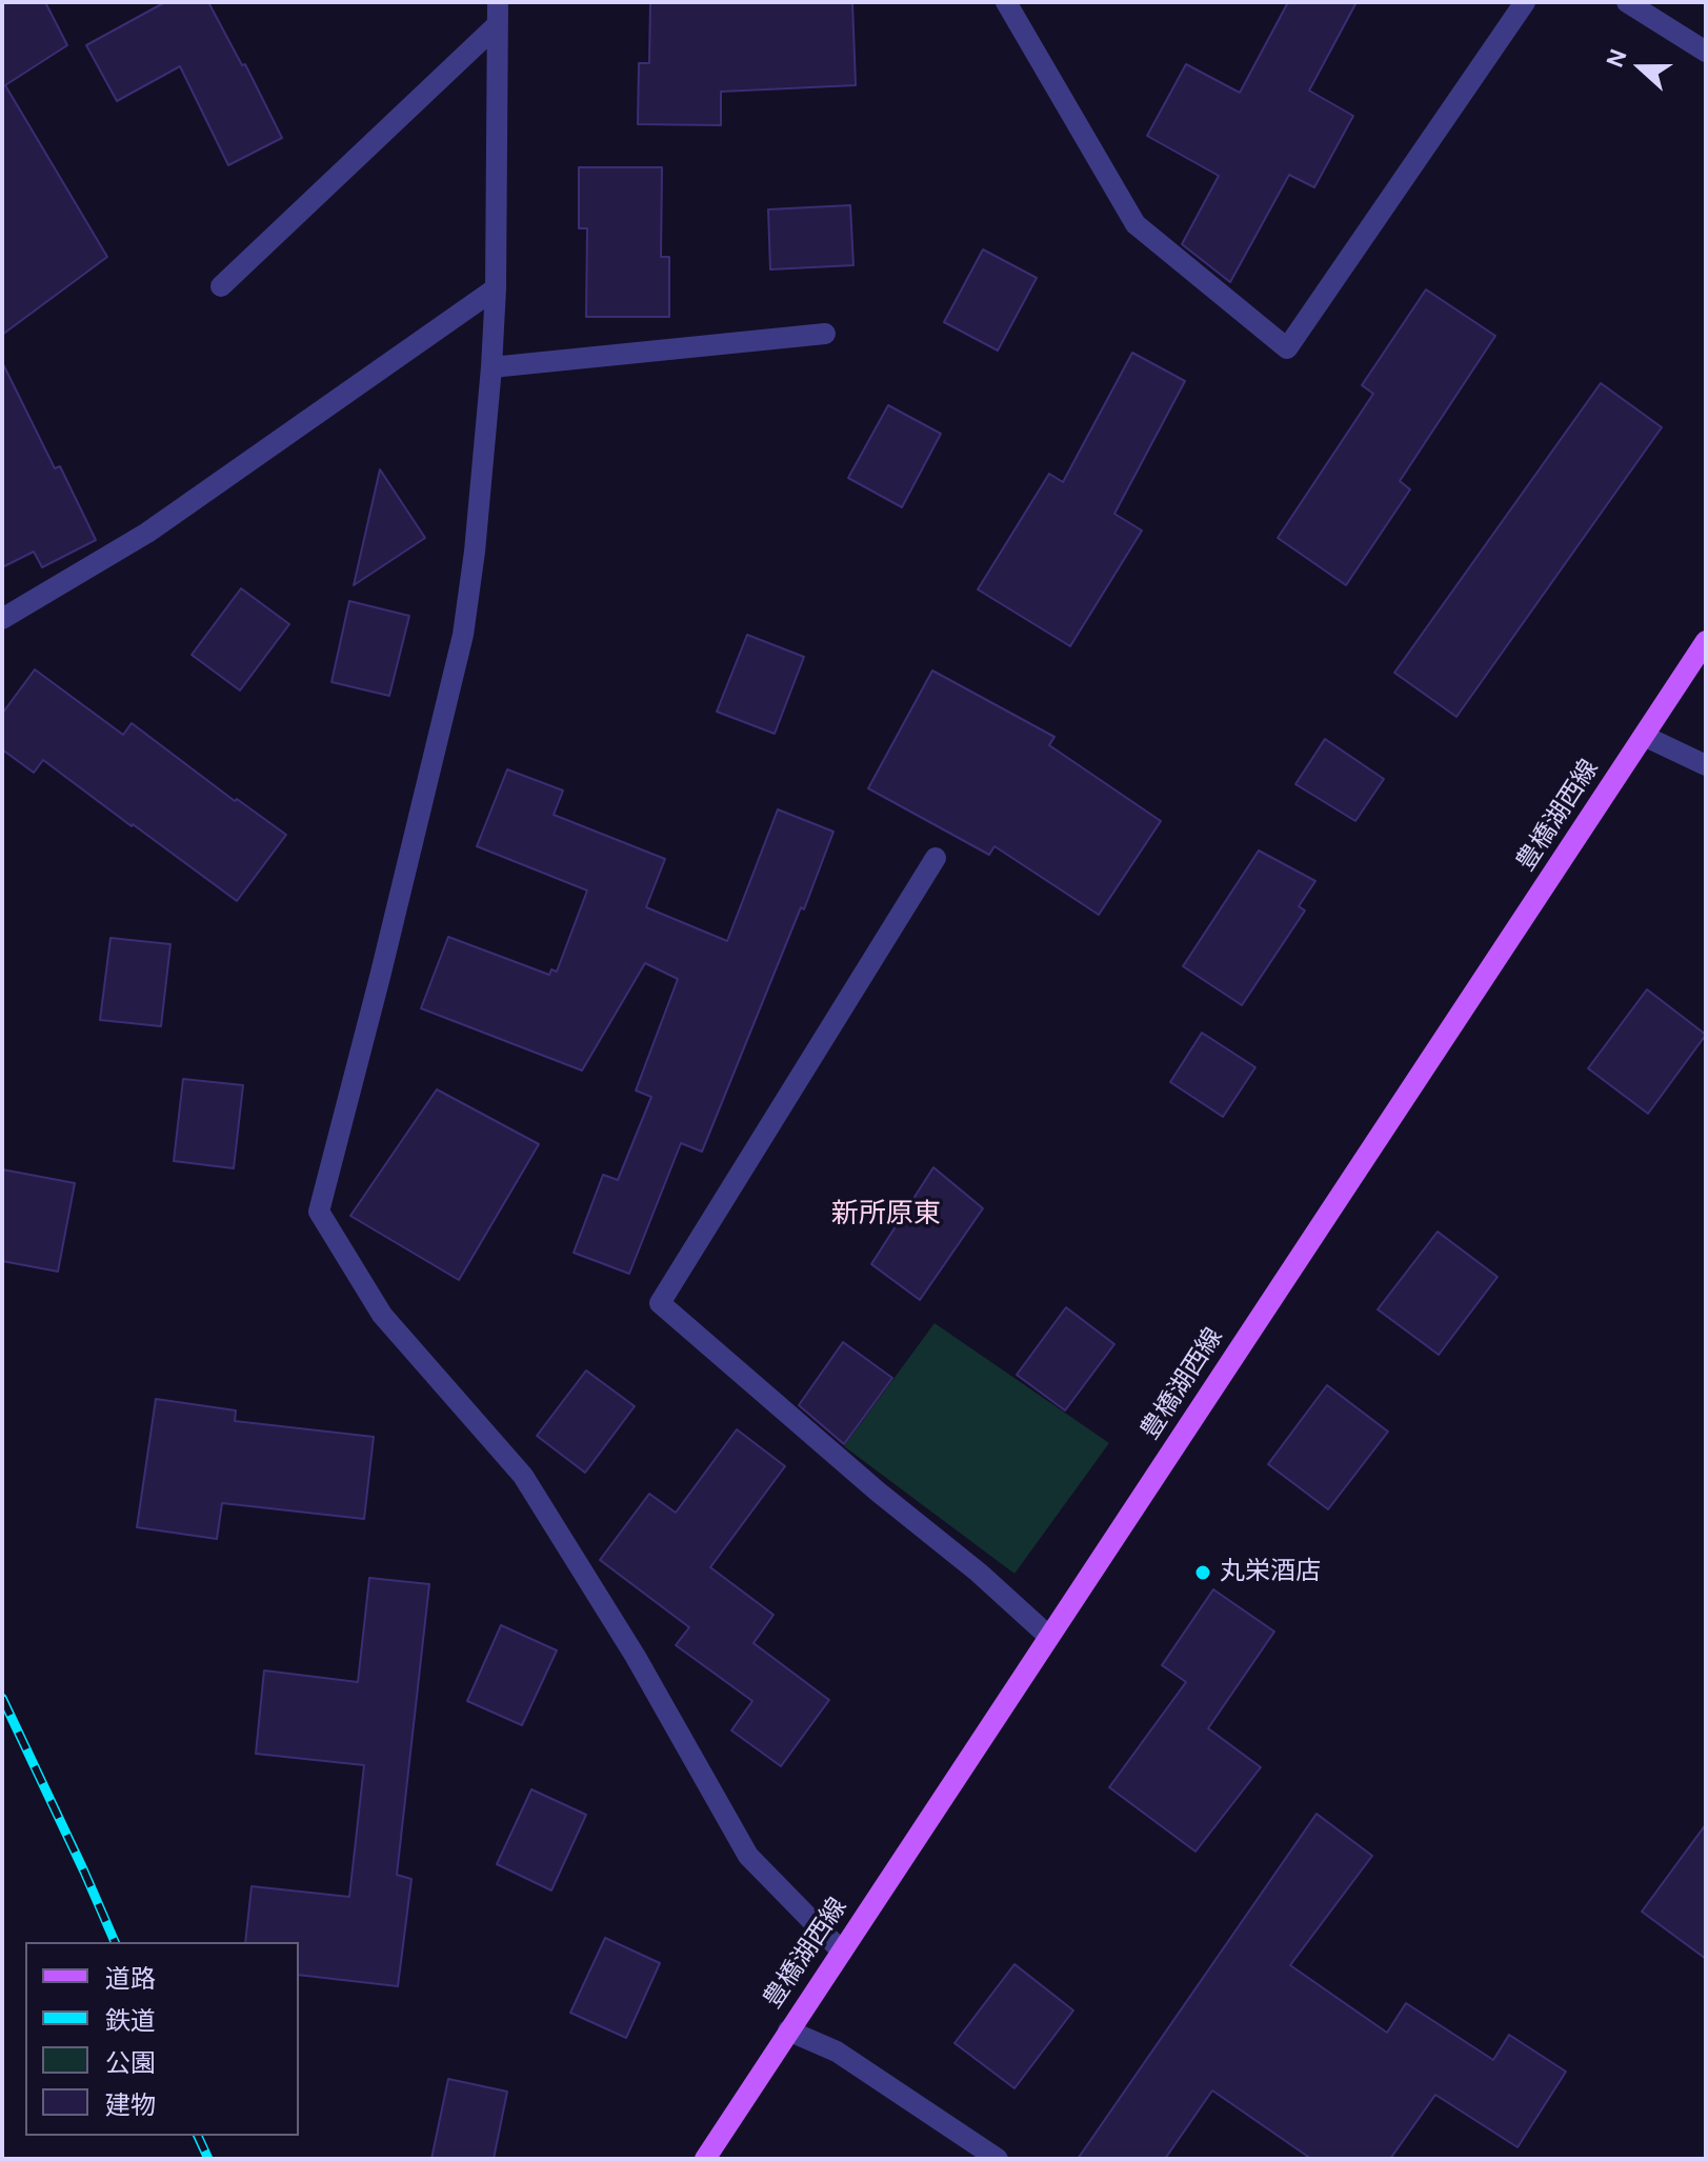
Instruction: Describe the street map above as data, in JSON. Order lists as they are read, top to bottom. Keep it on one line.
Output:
{"streets":{"main road":["豊橋湖西線"]},"districts":["新所原東"],"places":["丸栄酒店"],"legend":["道路","鉄道","公園","建物"],"north":"left"}
